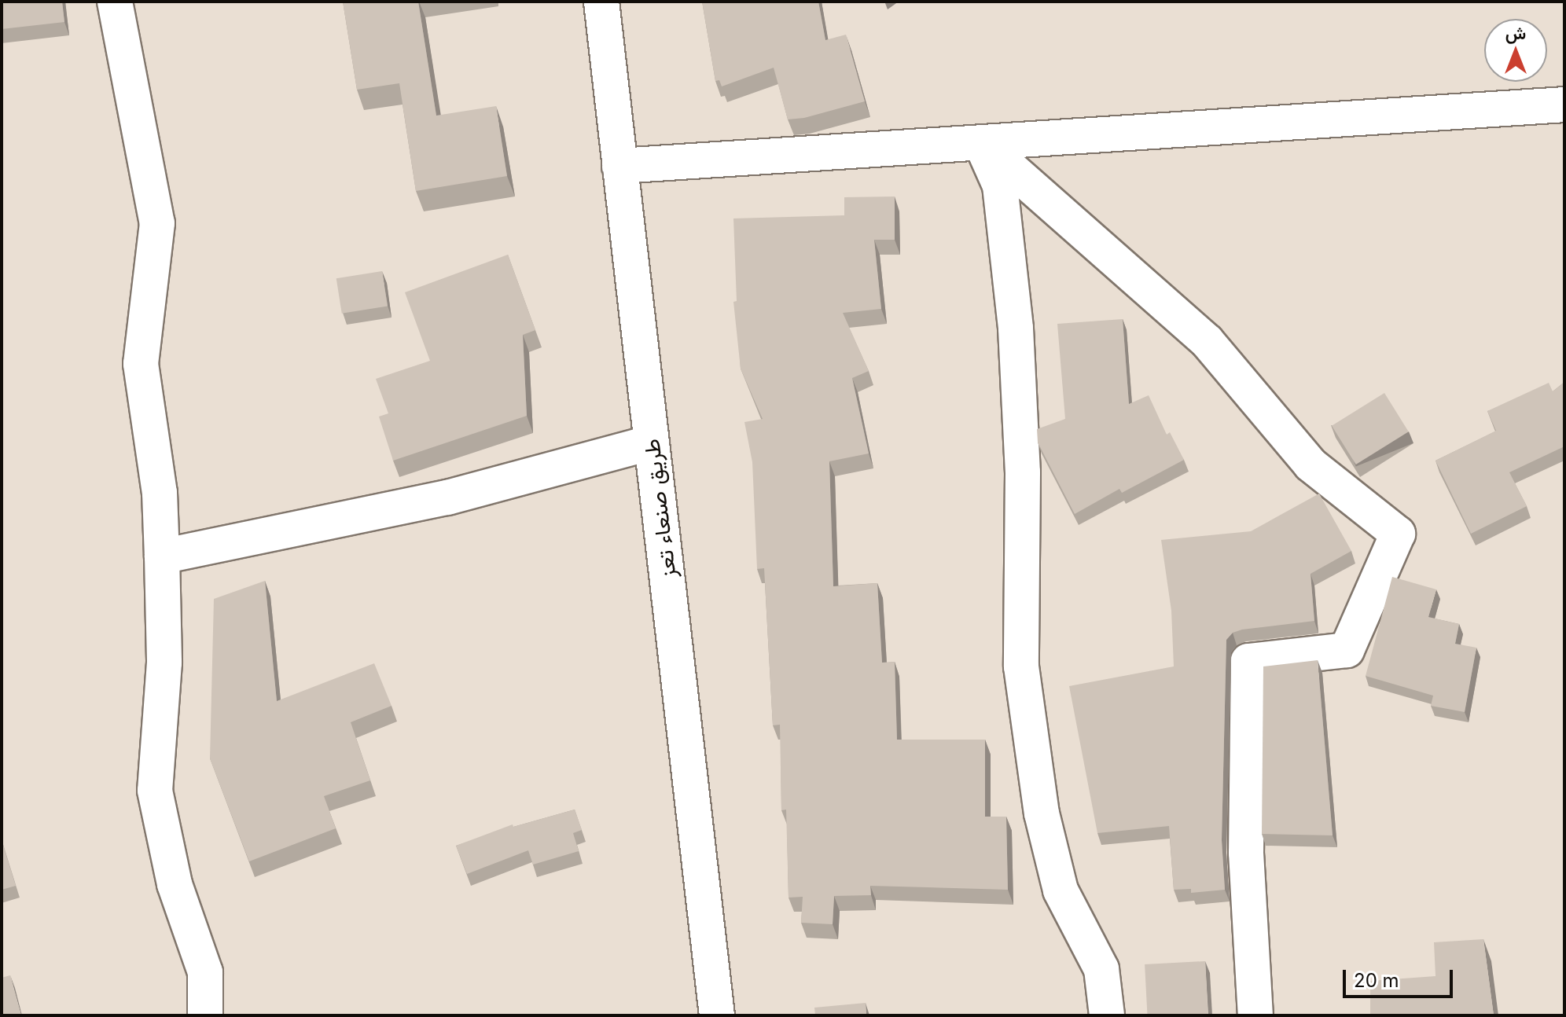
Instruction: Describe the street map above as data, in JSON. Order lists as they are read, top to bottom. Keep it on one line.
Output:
{"streets":{"main road":["طريق صنعاء تعز"]},"scale_bar":"20 m","north":"top"}
